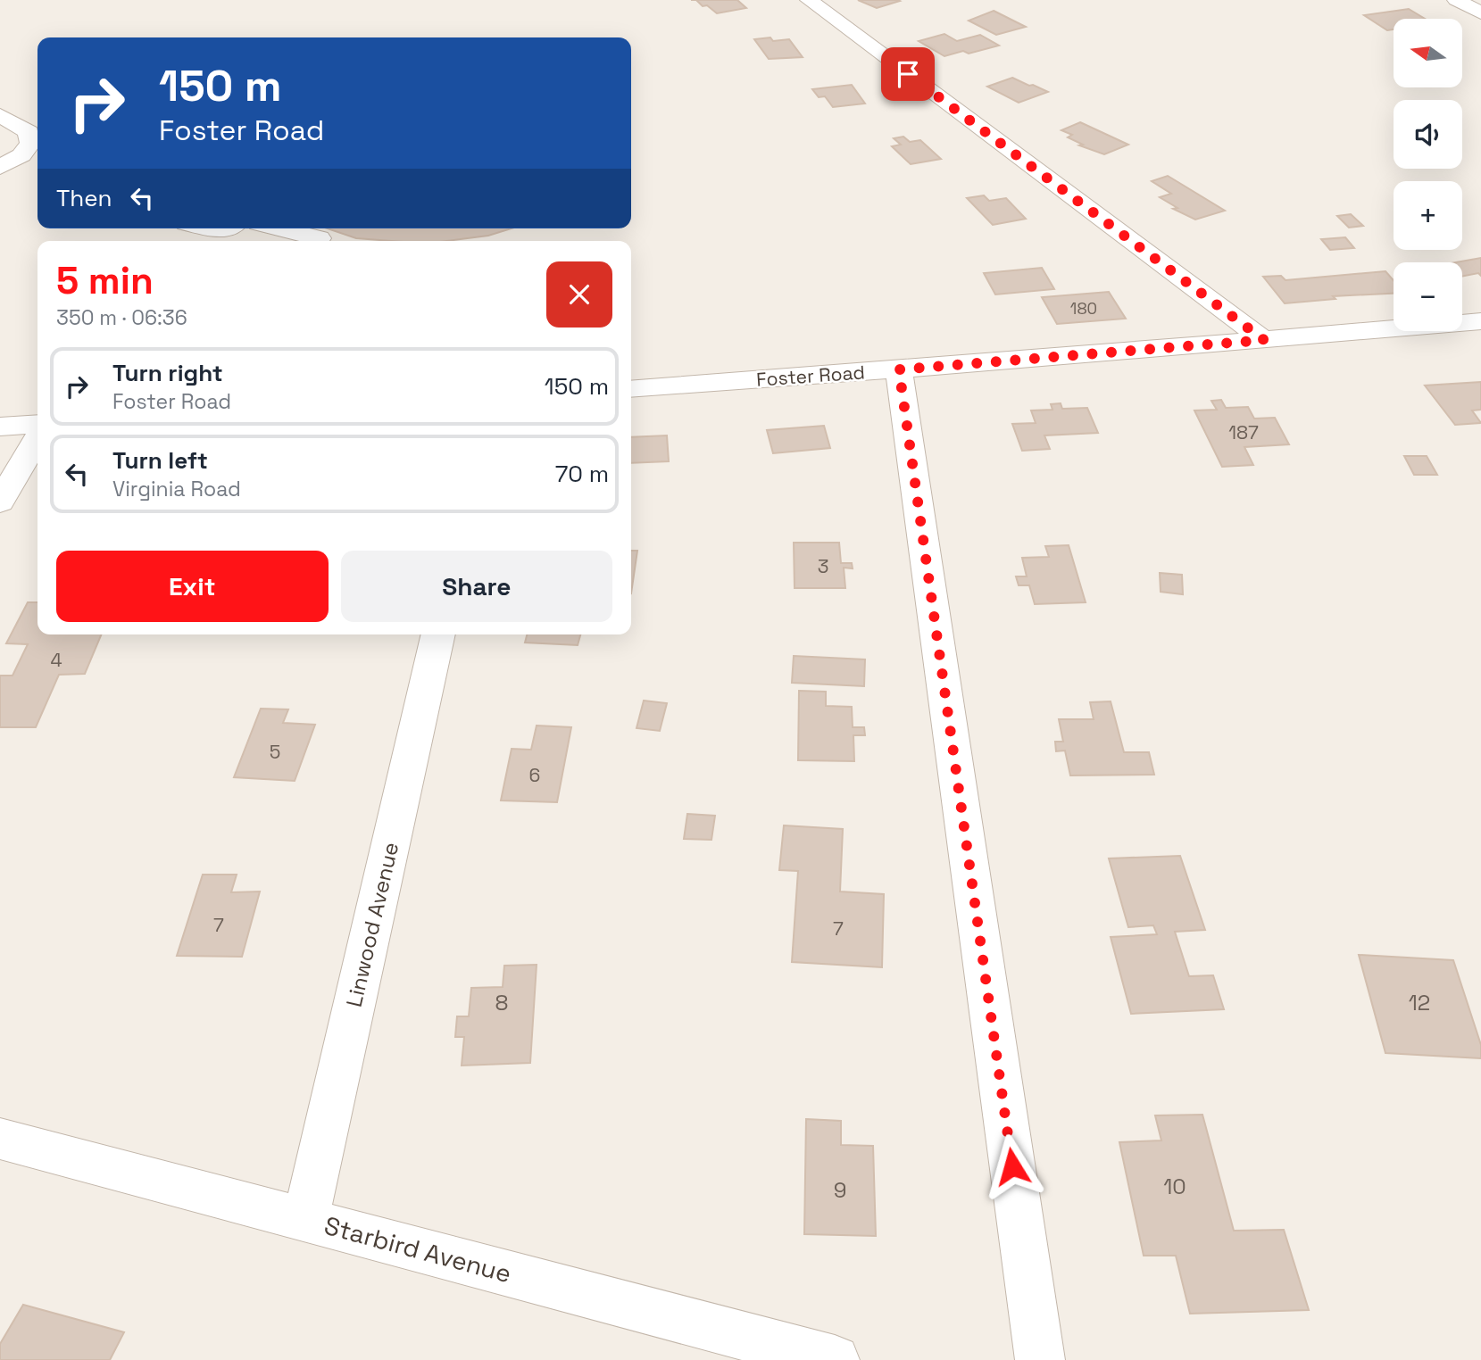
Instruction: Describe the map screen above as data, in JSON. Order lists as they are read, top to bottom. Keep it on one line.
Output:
{"streets":{"street":["Foster Road","Linwood Avenue","Starbird Avenue"]},"crossings":[["Linwood Avenue","Starbird Avenue"]],"house_numbers":["180","187","3","4","5","6","7","7","8","12","10","9"],"north":"left","page":{"map_buttons":["+","−"],"turn":["150 m","Foster Road"],"then":"Then","heading":["5 min","350 m · 06:36"],"list":[{"name":"Turn right","note":"Foster Road","value":"150 m"},{"name":"Turn left","note":"Virginia Road","value":"70 m"}],"buttons":["Exit","Share"]}}
